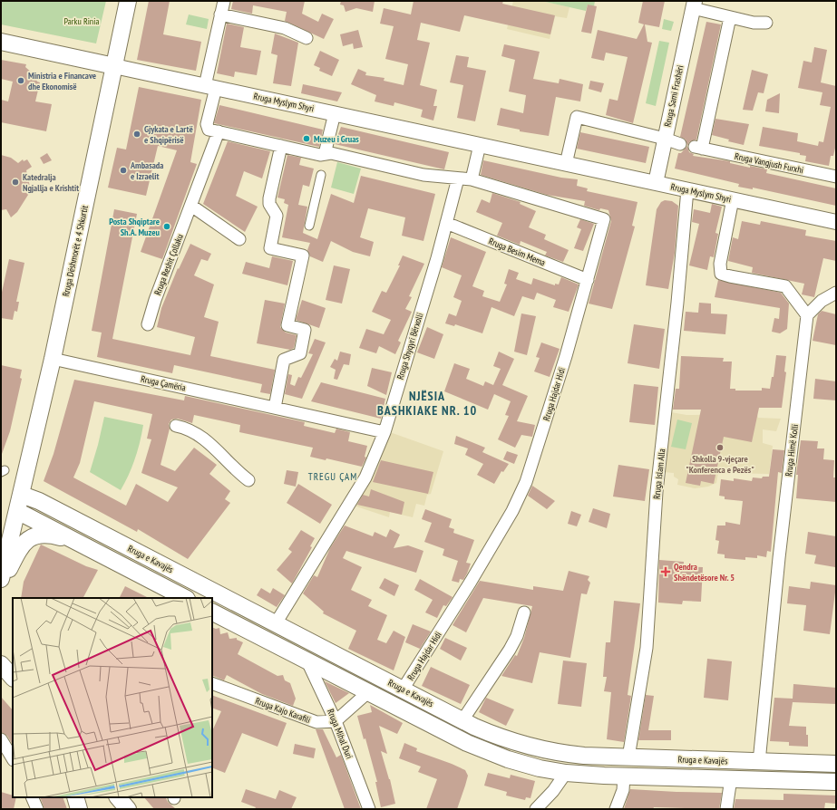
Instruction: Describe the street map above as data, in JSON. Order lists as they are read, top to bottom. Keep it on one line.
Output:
{"streets":{"main road":["Rruga Myslym Shyri","Rruga Dëshmorët e 4 Shkurtit","Rruga e Kavajës"],"street":["Rruga Sami Frashëri","Rruga Vangjush Furxhi","Rruga Besim Mema","Rruga Reshit Çollaku","Rruga Shyqyri Bërxolli","Rruga Çamëria","Rruga Hajdar Hidi","Rruga Himë Kolli","Rruga Islam Alla","Rruga Kajo Karafili","Rruga Mihal Duri"]},"crossings":[["Rruga Sami Frashëri","Rruga Myslym Shyri"],["Rruga Sami Frashëri","Rruga Vangjush Furxhi"],["Rruga Myslym Shyri","Rruga Dëshmorët e 4 Shkurtit"],["Rruga Myslym Shyri","Rruga Islam Alla"],["Rruga Dëshmorët e 4 Shkurtit","Rruga Çamëria"],["Rruga Dëshmorët e 4 Shkurtit","Rruga e Kavajës"],["Rruga Besim Mema","Rruga Shyqyri Bërxolli"],["Rruga Besim Mema","Rruga Hajdar Hidi"],["Rruga Shyqyri Bërxolli","Rruga Çamëria"],["Rruga Shyqyri Bërxolli","Rruga Hajdar Hidi"],["Rruga Shyqyri Bërxolli","Rruga e Kavajës"],["Rruga Hajdar Hidi","Rruga e Kavajës"],["Rruga Himë Kolli","Rruga e Kavajës"],["Rruga Islam Alla","Rruga e Kavajës"],["Rruga e Kavajës","Rruga Mihal Duri"],["Rruga Kajo Karafili","Rruga Mihal Duri"]],"districts":["NJËSIA BASHKIAKE NR. 10","TREGU ÇAM"],"parks":["Parku Rinia"],"places":{"other":["Ministria e Financave dhe Ekonomisë","Gjykata e Lartë e Shqipërisë","Muzeu i Gruas","Ambasada e Izraelit","Katedralja Ngjallja e Krishtit","Posta Shqiptare Sh.A. Muzeu","Shkolla 9-vjeçare \"Konferenca e Pezës\""],"health":["Qendra Shëndetësore Nr. 5"]}}
